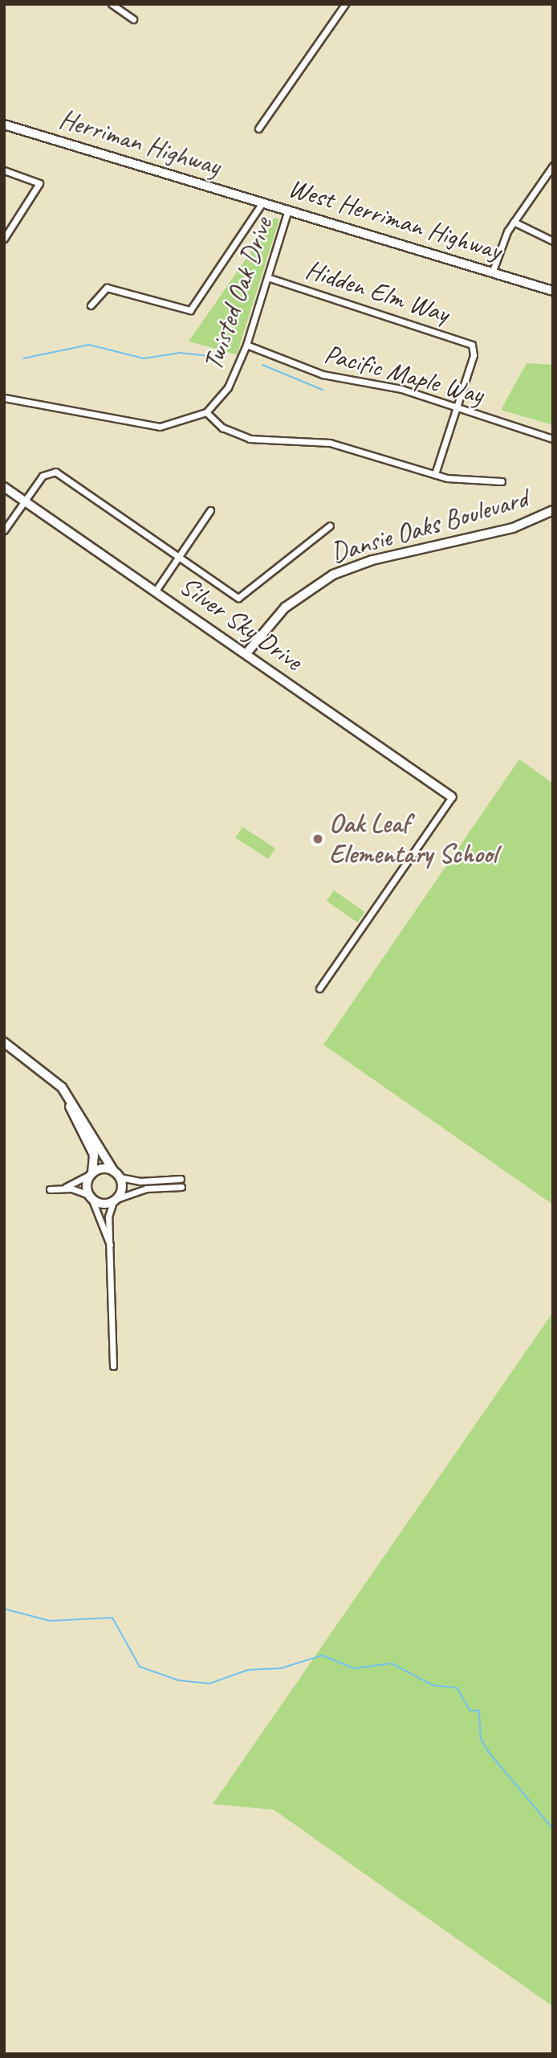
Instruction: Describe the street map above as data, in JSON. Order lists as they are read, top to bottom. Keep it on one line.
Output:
{"streets":{"street":["Herriman Highway","West Herriman Highway","Hidden Elm Way","Twisted Oak Drive","Pacific Maple Way","Dansie Oaks Boulevard","Silver Sky Drive"]},"crossings":[["Herriman Highway","West Herriman Highway"],["West Herriman Highway","Twisted Oak Drive"],["Hidden Elm Way","Twisted Oak Drive"],["Hidden Elm Way","Pacific Maple Way"],["Twisted Oak Drive","Pacific Maple Way"],["Dansie Oaks Boulevard","Silver Sky Drive"]],"places":["Oak Leaf Elementary School"]}
